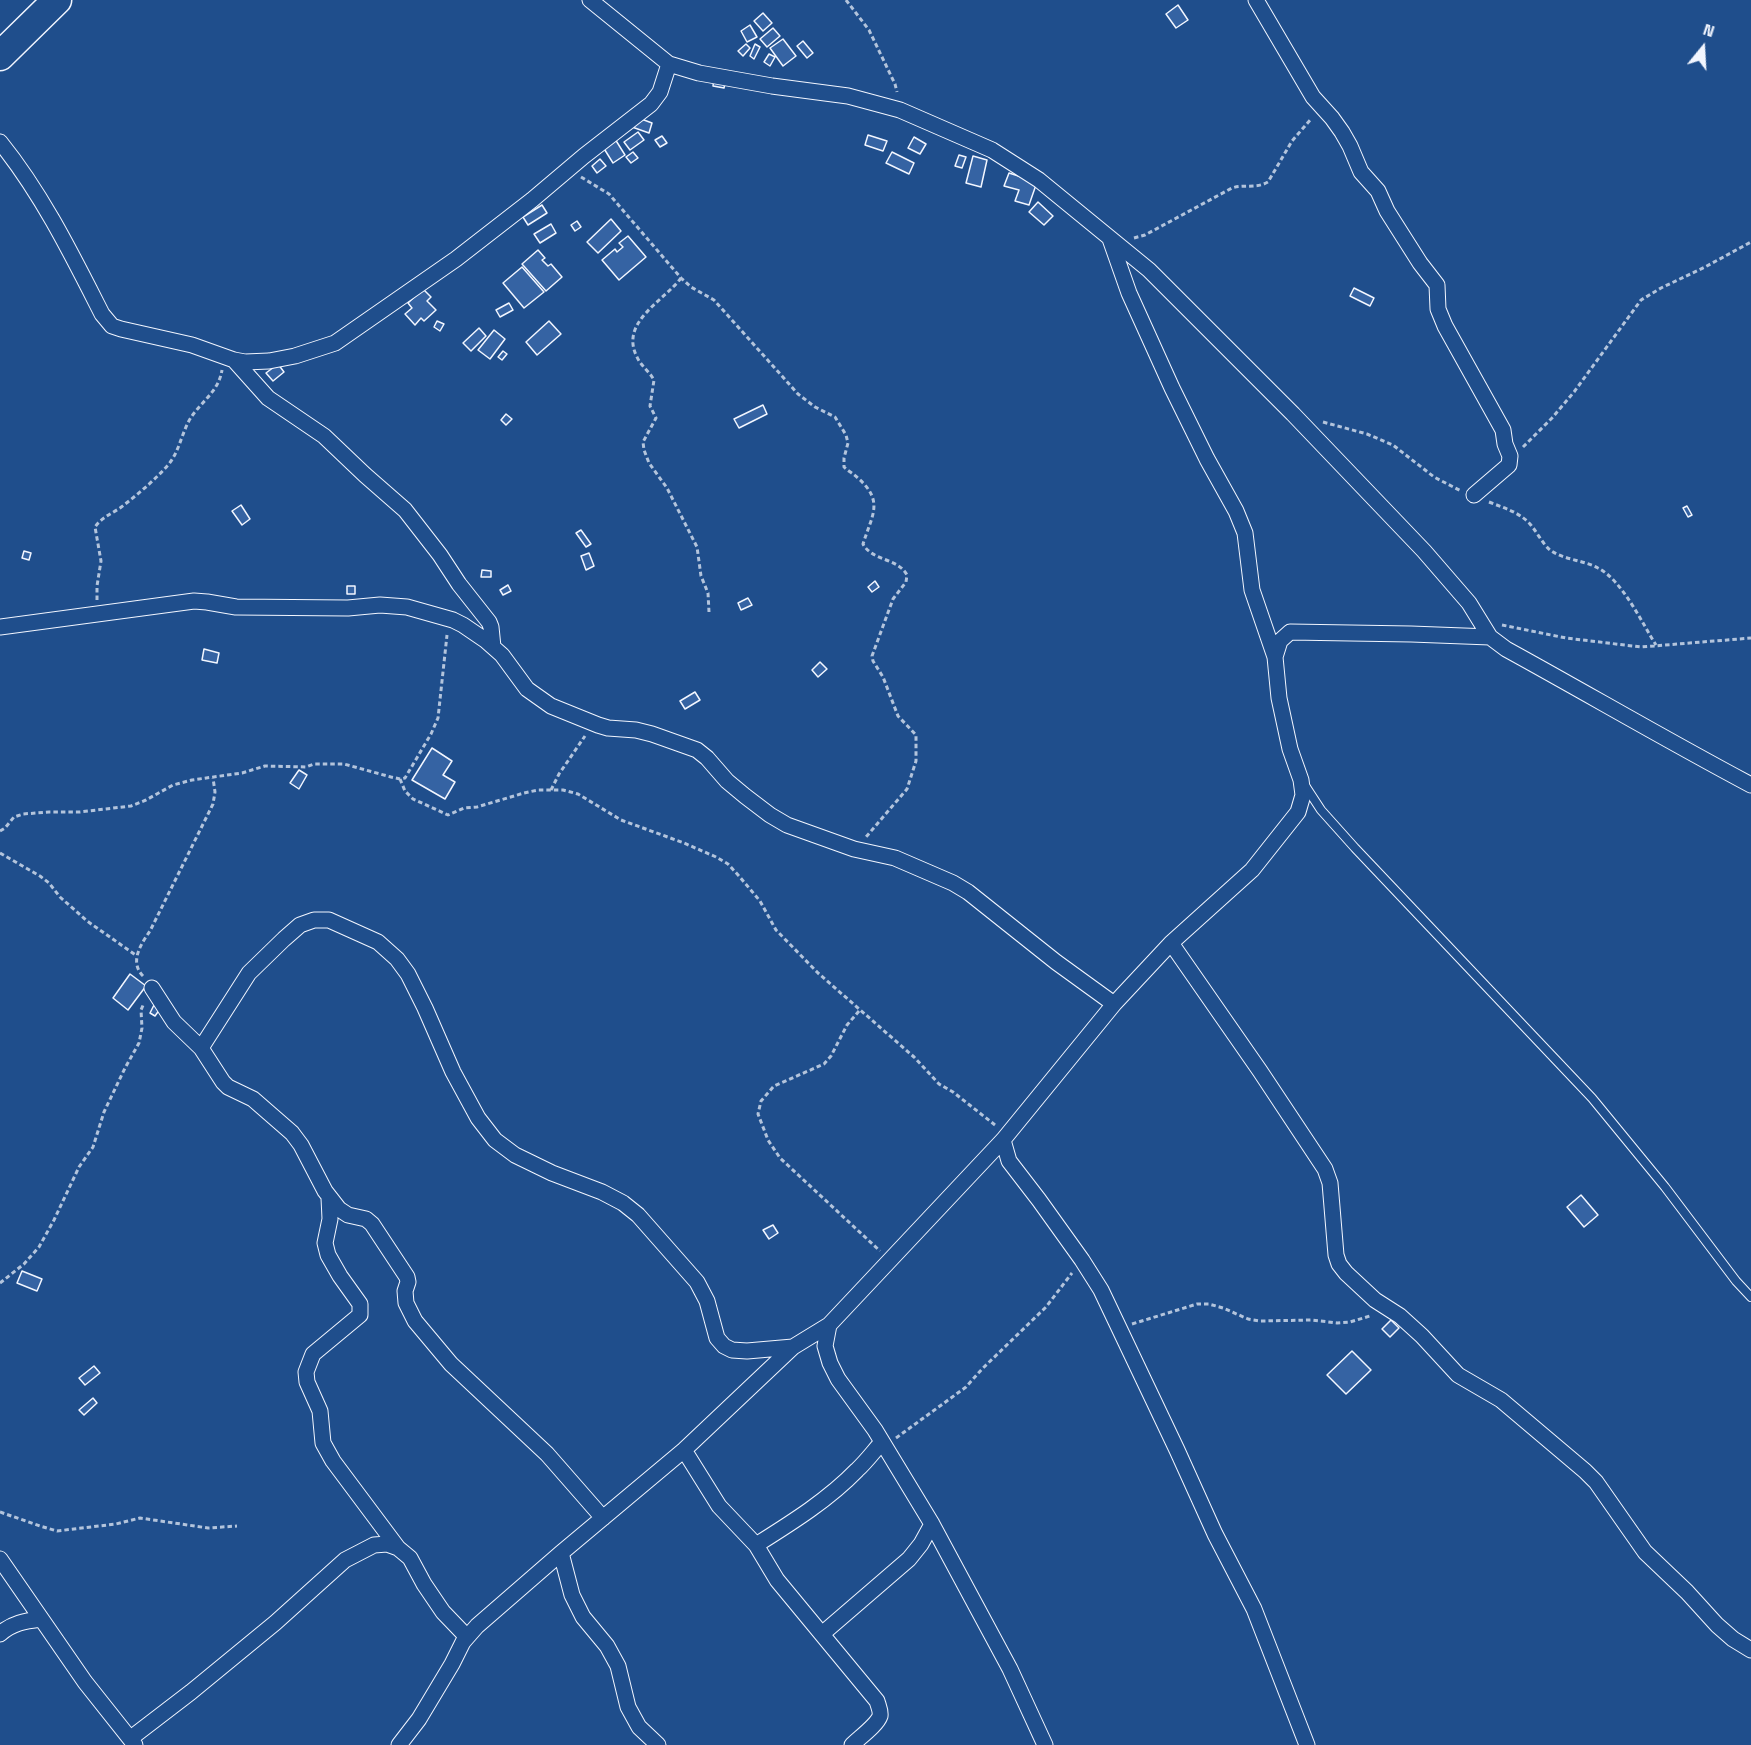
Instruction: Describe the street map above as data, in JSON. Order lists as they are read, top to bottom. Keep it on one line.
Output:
{"north":"top"}
